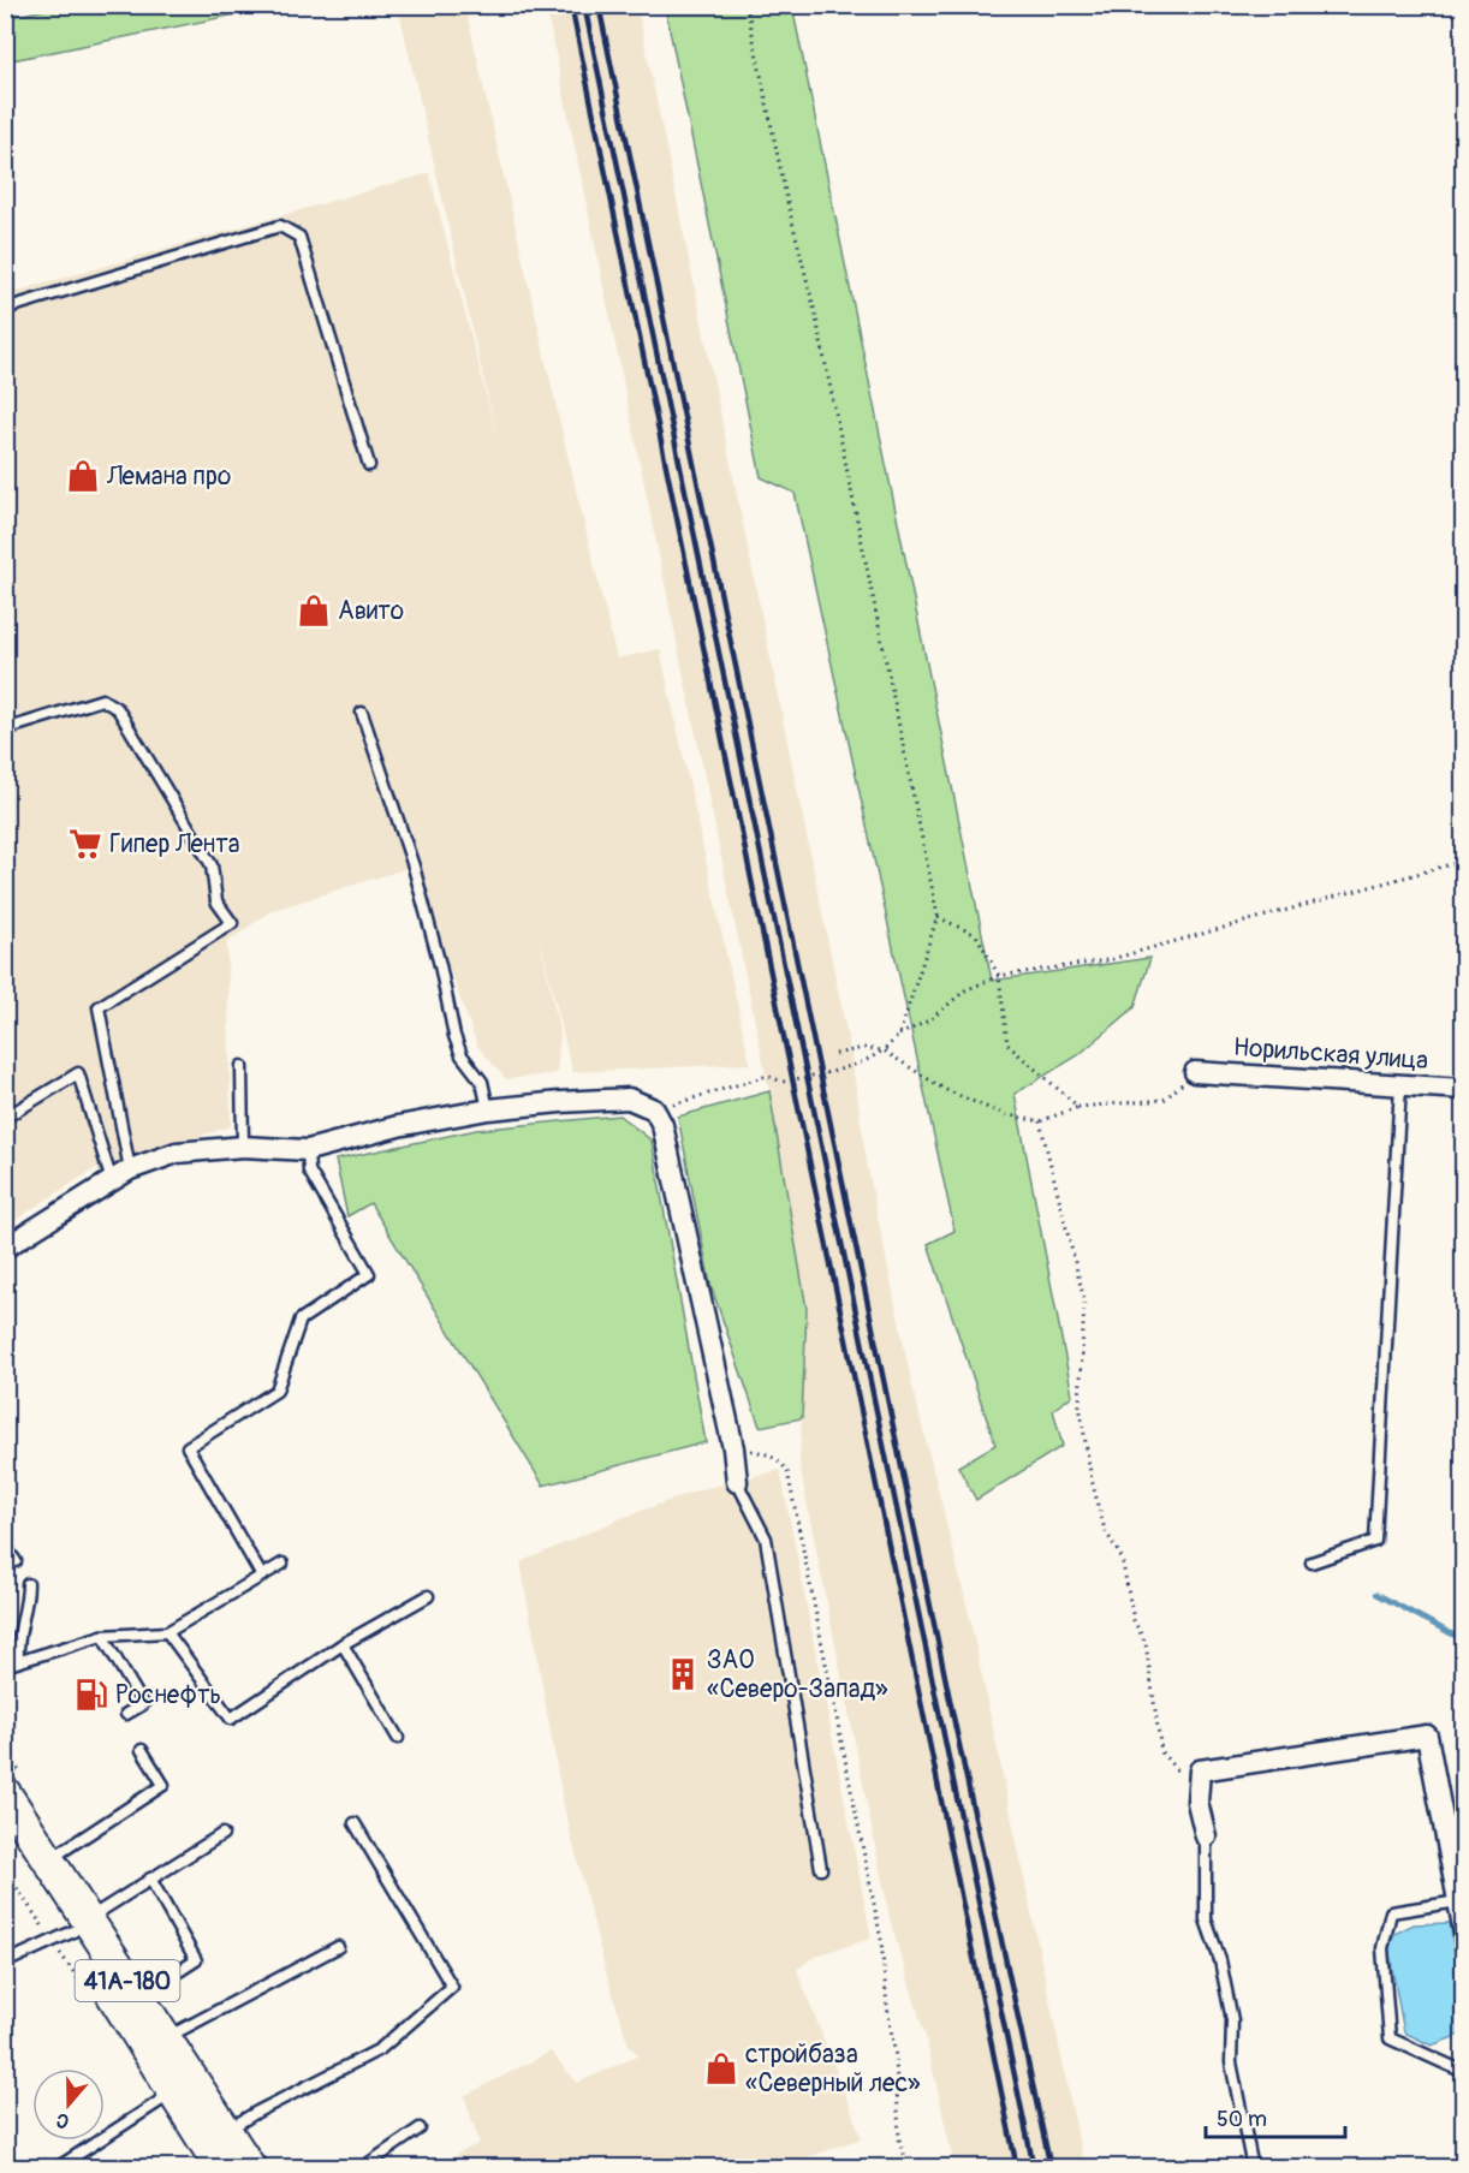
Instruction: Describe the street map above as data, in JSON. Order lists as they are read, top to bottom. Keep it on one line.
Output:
{"streets":{"main road":["41А-180"],"street":["Норильская улица"]},"places":{"shop":["Лемана про","Авито","стройбаза «Северный лес»"],"supermarket":["Гипер Лента"],"building":["ЗАО «Северо-Запад»"],"fuel station":["Роснефть"]},"scale_bar":"50 m","north":"bottom"}
